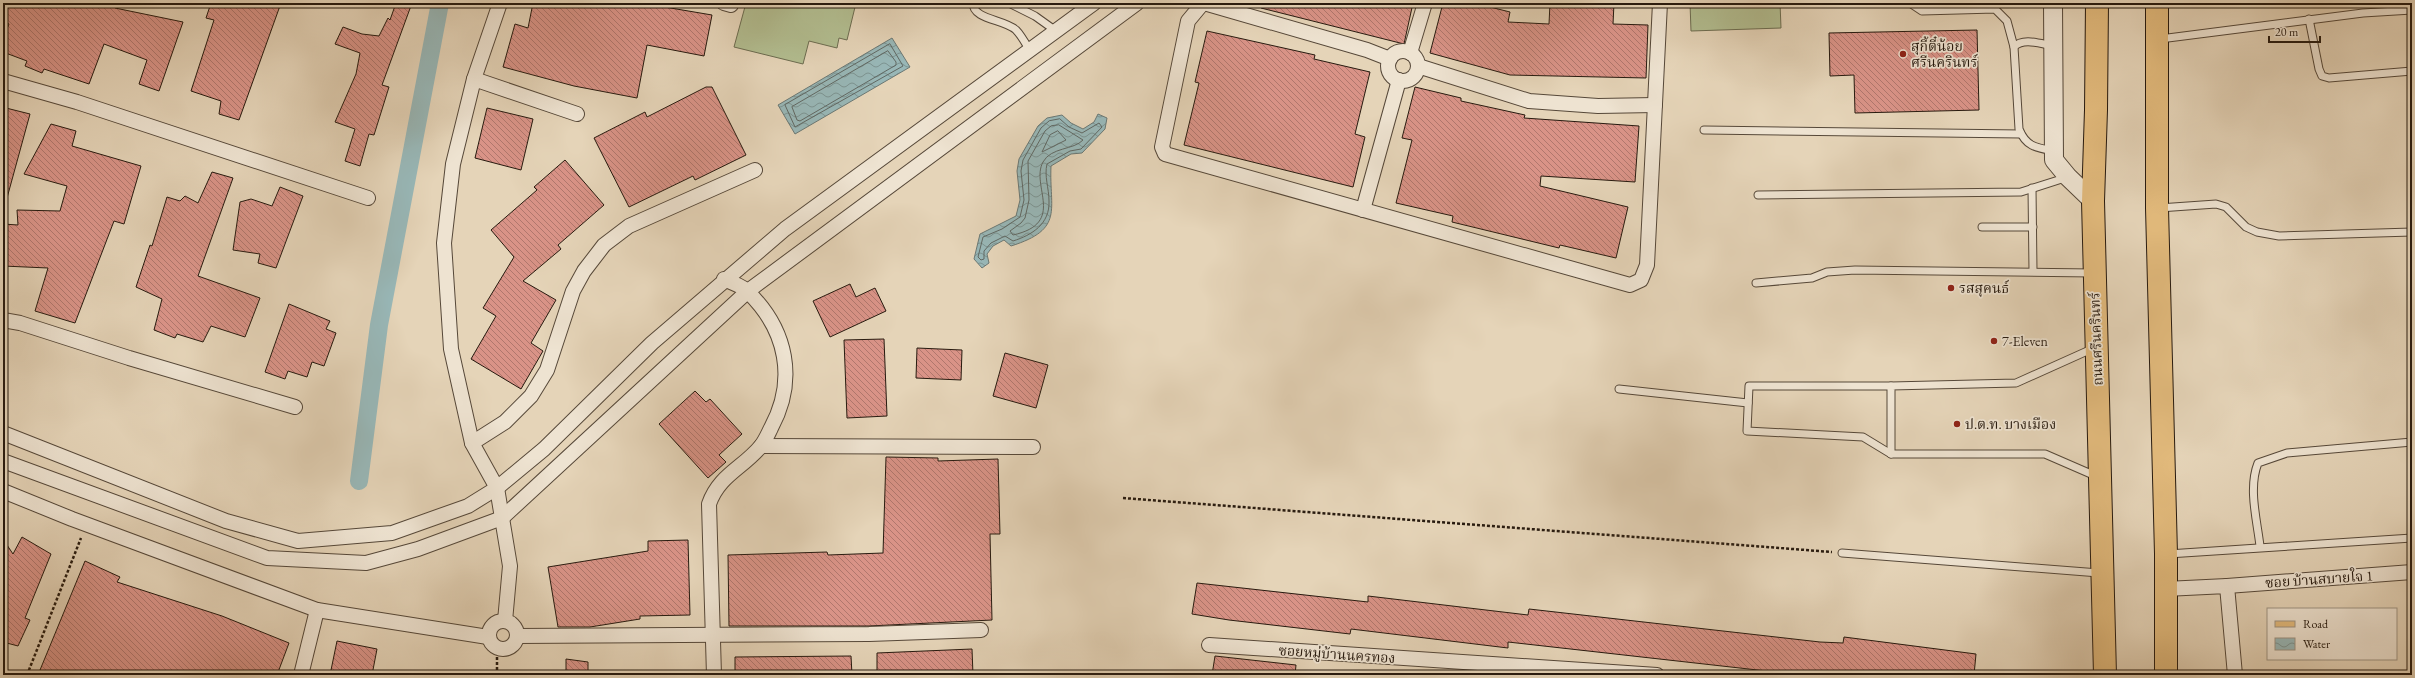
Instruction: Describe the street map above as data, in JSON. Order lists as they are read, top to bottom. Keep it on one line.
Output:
{"streets":{"main road":["ถนนศรีนครินทร์"],"street":["ซอย บ้านสบายใจ 1","ซอยหมู่บ้านนครทอง"]},"places":["สุกี้ตี๋น้อย ศรีนครินทร์","รสสุคนธ์","7-Eleven","ป.ต.ท. บางเมือง"],"legend":["Road","Water"],"scale_bar":"20 m"}
